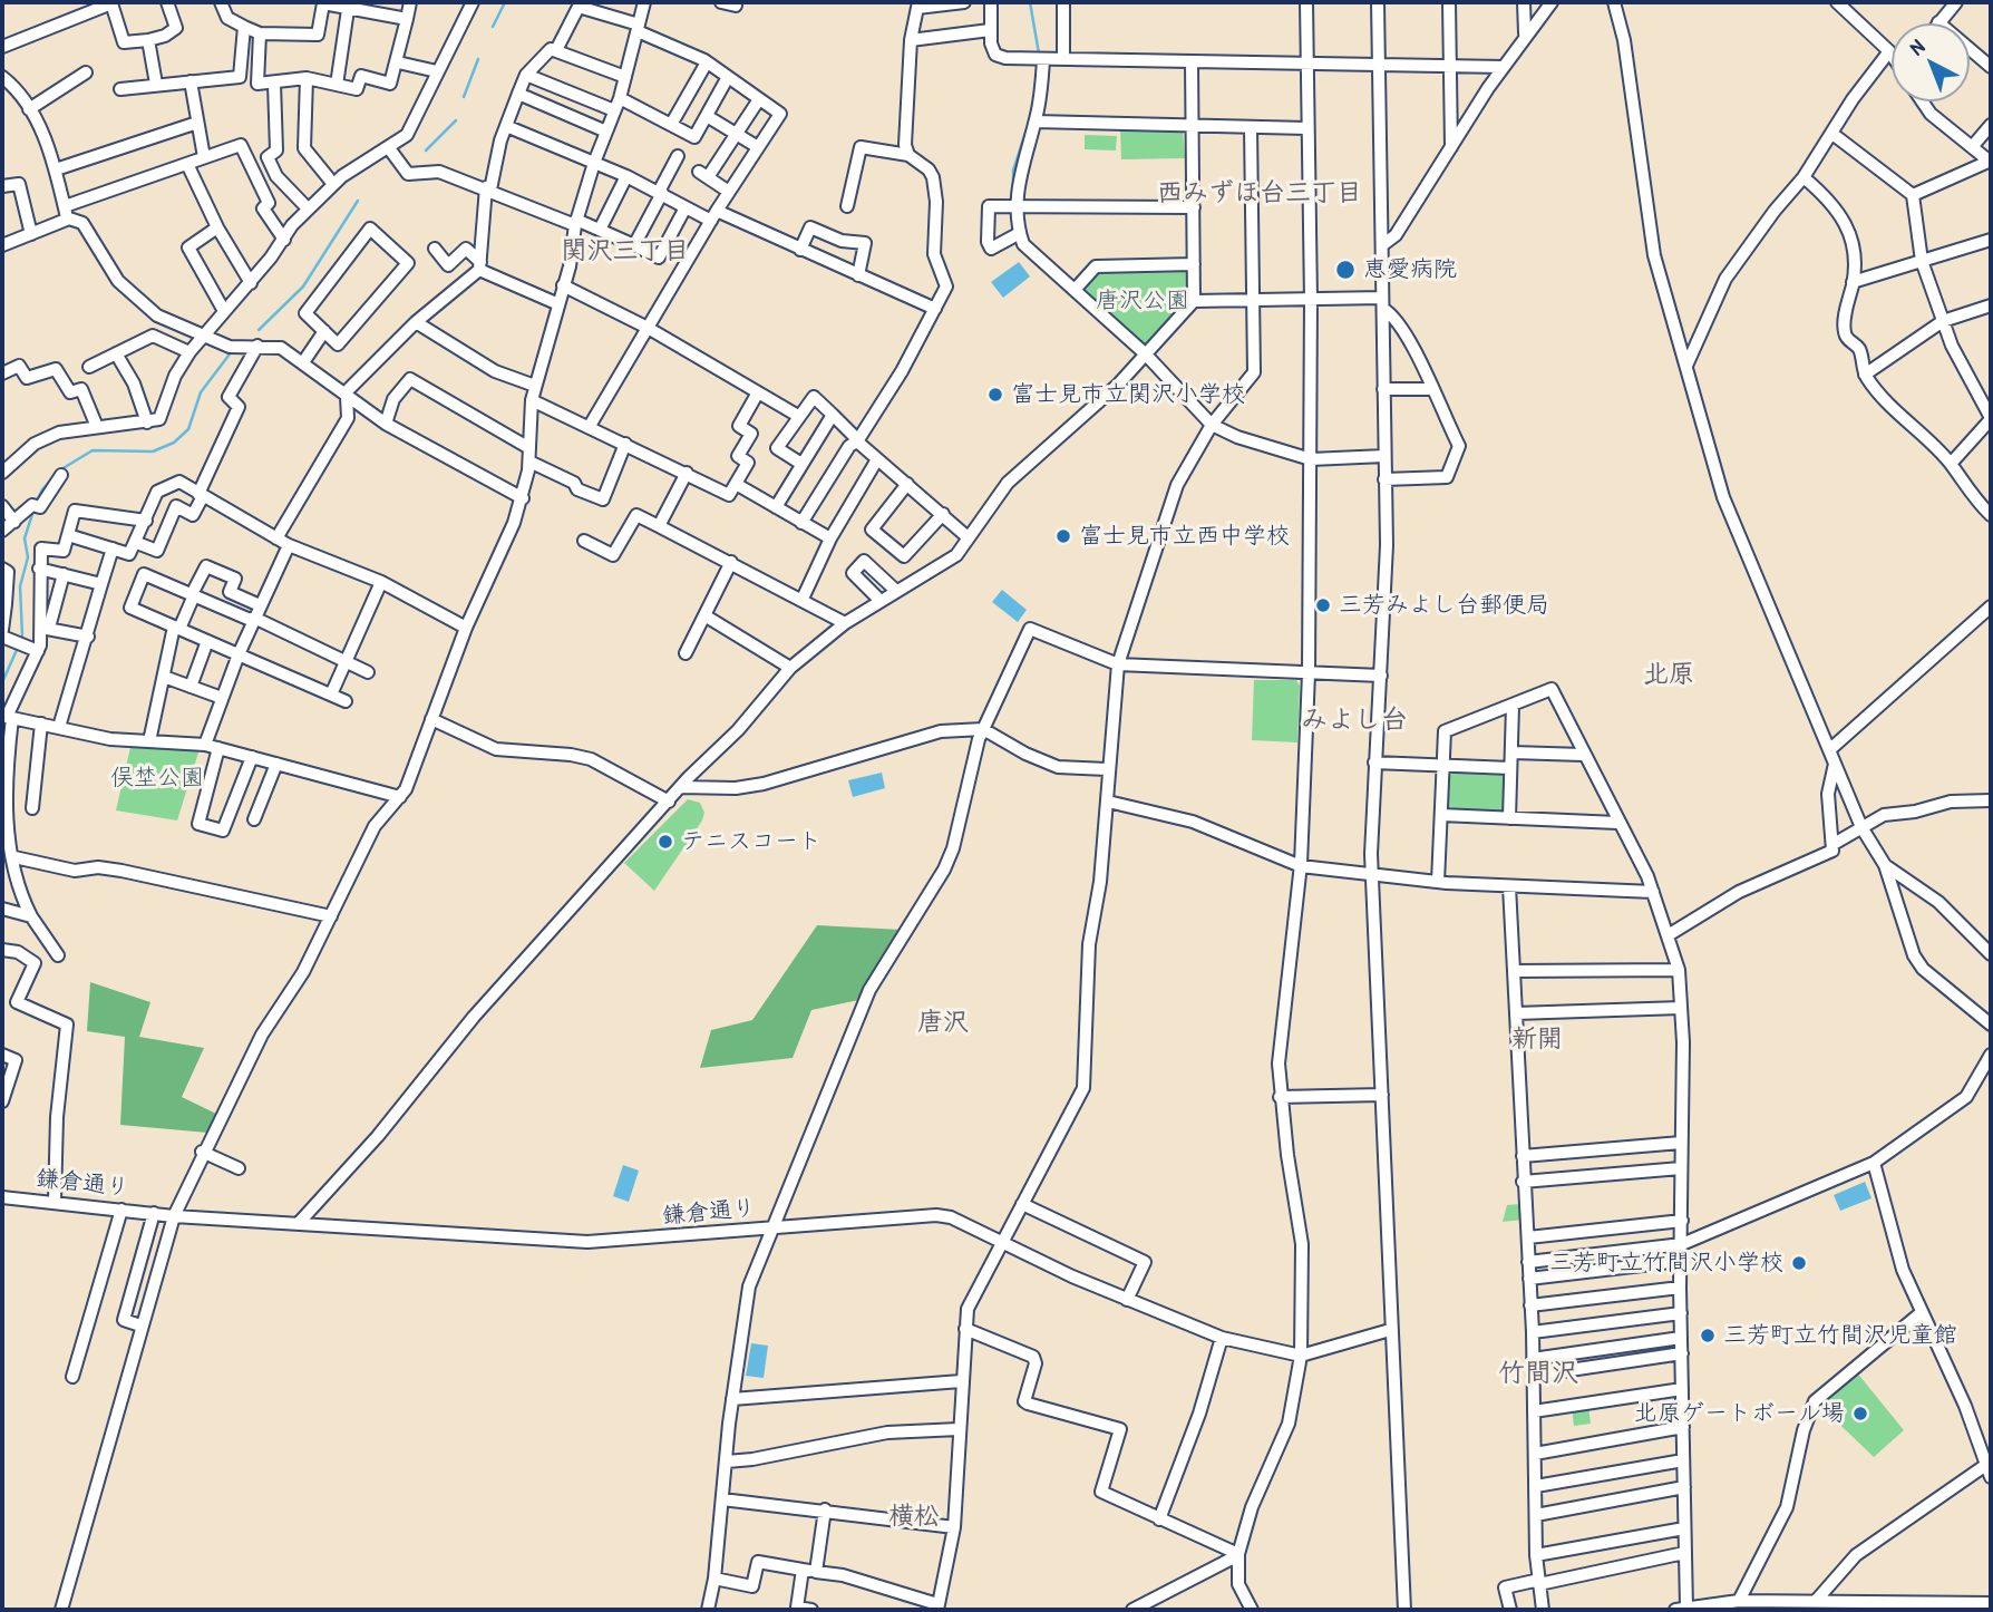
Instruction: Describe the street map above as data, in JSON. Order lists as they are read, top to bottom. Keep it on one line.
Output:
{"streets":{"street":["鎌倉通り"]},"districts":["西みずほ台三丁目","関沢三丁目","北原","みよし台","唐沢","新開","竹間沢","横松"],"parks":["唐沢公園","俣埜公園"],"places":["恵愛病院","富士見市立関沢小学校","富士見市立西中学校","三芳みよし台郵便局","テニスコート","三芳町立竹間沢小学校","三芳町立竹間沢児童館","北原ゲートボール場"],"north":"top left"}
